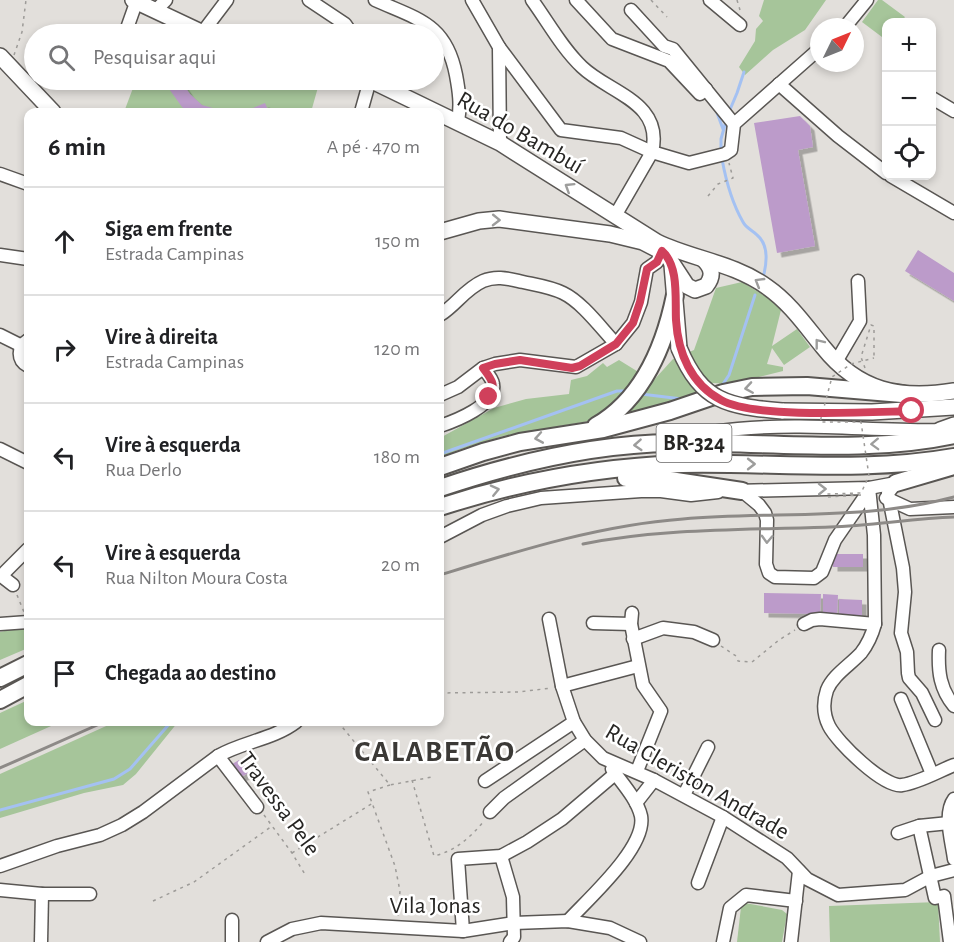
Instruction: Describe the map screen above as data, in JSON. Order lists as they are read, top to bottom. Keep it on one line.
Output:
{"streets":{"highway":["BR-324"],"main road":["Rua do Bambuí"],"street":["Rua Cleriston Andrade","Travessa Pele","Vila Jonas"]},"one_way":["Rua do Bambuí"],"districts":["CALABETÃO"],"north":"top right","page":{"map_buttons":["+","−"],"search":"Pesquisar aqui","heading":["6 min","A pé · 470 m"],"list":[["Siga em frente","Estrada Campinas","150 m"],["Vire à direita","Estrada Campinas","120 m"],["Vire à esquerda","Rua Derlo","180 m"],["Vire à esquerda","Rua Nilton Moura Costa","20 m"],"Chegada ao destino"]}}
